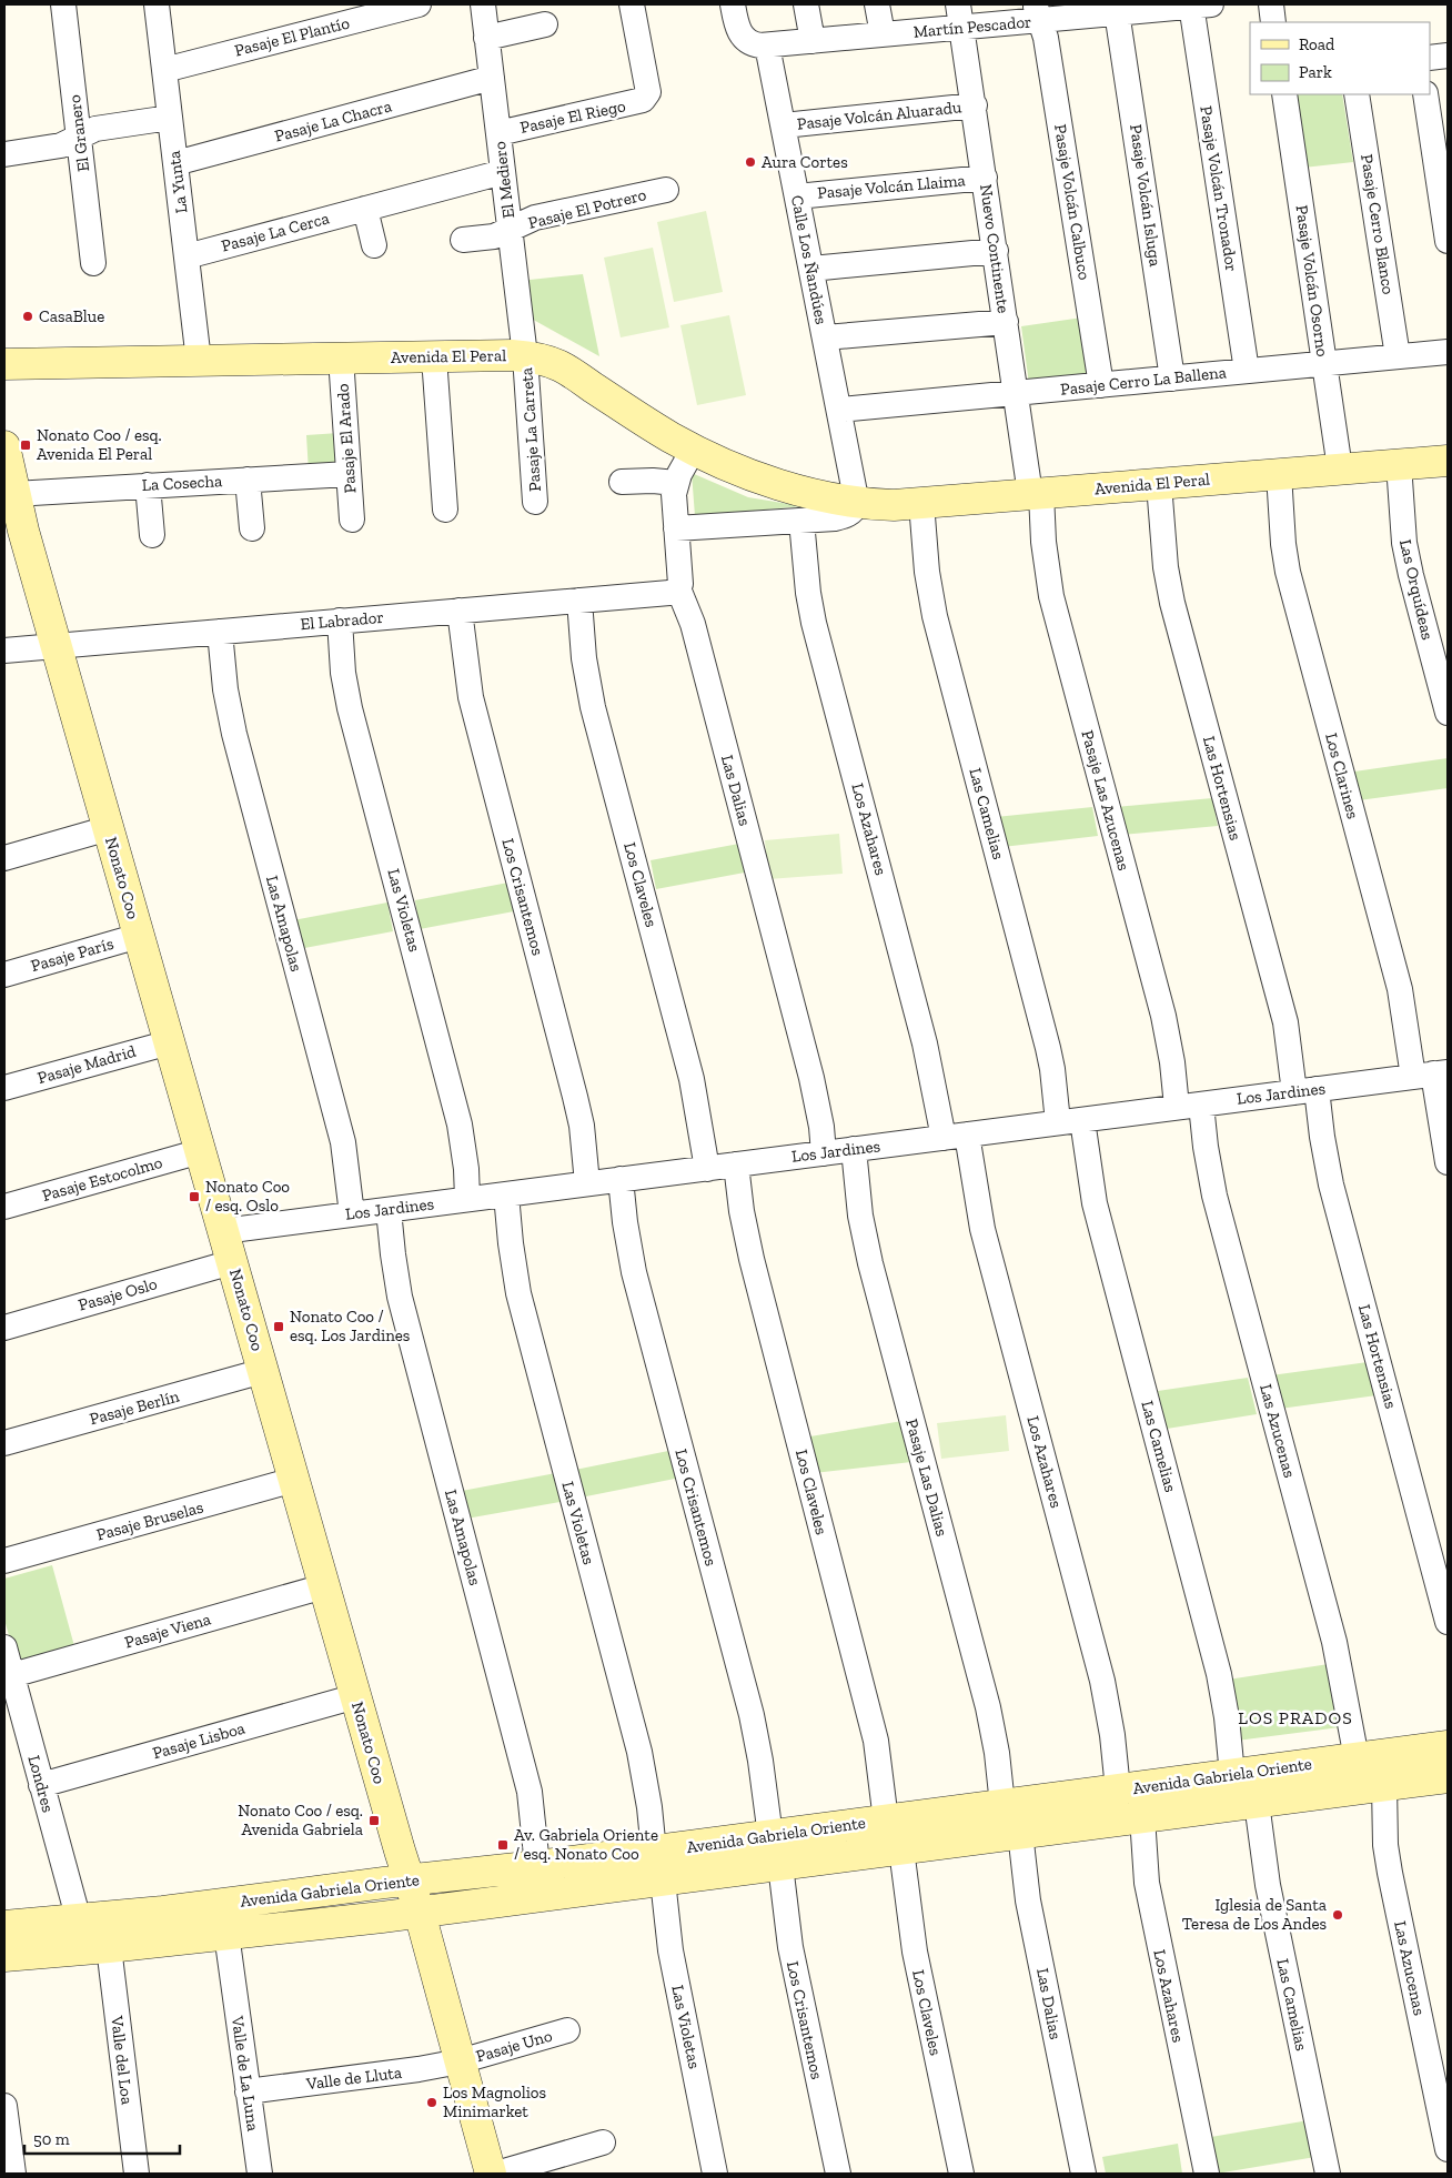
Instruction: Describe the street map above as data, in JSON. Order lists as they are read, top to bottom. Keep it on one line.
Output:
{"streets":{"main road":["Avenida El Peral","Nonato Coo","Avenida Gabriela Oriente"],"street":["Martín Pescador","Pasaje El Plantío","Pasaje Volcán Aluaradu","Pasaje El Riego","Pasaje La Chacra","El Granero","El Mediero","La Yunta","Pasaje Volcán Llaima","Pasaje Volcán Tronador","Pasaje Volcán Isluga","Pasaje Volcán Calbuco","Pasaje El Potrero","Pasaje Cerro Blanco","Pasaje La Cerca","Nuevo Continente","Calle Los Ñandúes","Pasaje Volcán Osorno","Pasaje Cerro La Ballena","Pasaje La Carreta","Pasaje El Arado","La Cosecha","Las Orquídeas","El Labrador","Los Clarines","Las Hortensias","Las Dalias","Pasaje Las Azucenas","Las Camelias","Los Azahares","Los Claveles","Los Crisantemos","Las Violetas","Las Amapolas","Pasaje París","Pasaje Madrid","Los Jardines","Pasaje Estocolmo","Pasaje Oslo","Pasaje Berlín","Las Azucenas","Pasaje Las Dalias","Pasaje Bruselas","Pasaje Viena","Pasaje Lisboa","Londres","Pasaje Uno","Valle del Loa","Valle de La Luna","Valle de Lluta"]},"crossings":[["Martín Pescador","Pasaje Volcán Tronador"],["Martín Pescador","Pasaje Volcán Isluga"],["Martín Pescador","Pasaje Volcán Calbuco"],["Martín Pescador","Nuevo Continente"],["Martín Pescador","Calle Los Ñandúes"],["Pasaje El Plantío","La Yunta"],["Pasaje Volcán Aluaradu","Nuevo Continente"],["Pasaje Volcán Aluaradu","Calle Los Ñandúes"],["Pasaje El Riego","El Mediero"],["Pasaje La Chacra","El Mediero"],["Pasaje La Chacra","La Yunta"],["El Mediero","Pasaje El Potrero"],["El Mediero","Pasaje La Cerca"],["El Mediero","Avenida El Peral"],["El Mediero","Pasaje La Carreta"],["La Yunta","Pasaje La Cerca"],["La Yunta","Avenida El Peral"],["Pasaje Volcán Llaima","Nuevo Continente"],["Pasaje Volcán Llaima","Calle Los Ñandúes"],["Pasaje Volcán Tronador","Pasaje Cerro La Ballena"],["Pasaje Volcán Isluga","Pasaje Cerro La Ballena"],["Pasaje Volcán Calbuco","Pasaje Cerro La Ballena"],["Pasaje Cerro Blanco","Pasaje Cerro La Ballena"],["Nuevo Continente","Avenida El Peral"],["Nuevo Continente","Pasaje Cerro La Ballena"],["Nuevo Continente","Pasaje Las Azucenas"],["Calle Los Ñandúes","Avenida El Peral"],["Calle Los Ñandúes","Pasaje Cerro La Ballena"],["Pasaje Volcán Osorno","Avenida El Peral"],["Pasaje Volcán Osorno","Pasaje Cerro La Ballena"],["Avenida El Peral","Pasaje La Carreta"],["Avenida El Peral","Pasaje El Arado"],["Avenida El Peral","Las Orquídeas"],["Avenida El Peral","Los Clarines"],["Avenida El Peral","Las Hortensias"],["Avenida El Peral","Las Dalias"],["Avenida El Peral","Pasaje Las Azucenas"],["Avenida El Peral","Las Camelias"],["Pasaje El Arado","La Cosecha"],["La Cosecha","Nonato Coo"],["El Labrador","Las Dalias"],["El Labrador","Nonato Coo"],["El Labrador","Los Claveles"],["El Labrador","Los Crisantemos"],["El Labrador","Las Violetas"],["El Labrador","Las Amapolas"],["Los Clarines","Los Jardines"],["Las Hortensias","Los Jardines"],["Las Dalias","Los Jardines"],["Las Dalias","Avenida Gabriela Oriente"],["Pasaje Las Azucenas","Los Jardines"],["Las Camelias","Los Jardines"],["Las Camelias","Avenida Gabriela Oriente"],["Los Azahares","Los Jardines"],["Los Azahares","Avenida Gabriela Oriente"],["Nonato Coo","Pasaje París"],["Nonato Coo","Pasaje Madrid"],["Nonato Coo","Los Jardines"],["Nonato Coo","Pasaje Estocolmo"],["Nonato Coo","Pasaje Oslo"],["Nonato Coo","Pasaje Berlín"],["Nonato Coo","Pasaje Bruselas"],["Nonato Coo","Pasaje Viena"],["Nonato Coo","Pasaje Lisboa"],["Nonato Coo","Avenida Gabriela Oriente"],["Nonato Coo","Pasaje Uno"],["Nonato Coo","Valle de Lluta"],["Los Claveles","Los Jardines"],["Los Claveles","Avenida Gabriela Oriente"],["Los Crisantemos","Los Jardines"],["Los Crisantemos","Avenida Gabriela Oriente"],["Las Violetas","Los Jardines"],["Las Violetas","Avenida Gabriela Oriente"],["Las Amapolas","Los Jardines"],["Las Amapolas","Avenida Gabriela Oriente"],["Los Jardines","Las Azucenas"],["Los Jardines","Pasaje Las Dalias"],["Las Azucenas","Avenida Gabriela Oriente"],["Pasaje Las Dalias","Avenida Gabriela Oriente"],["Pasaje Viena","Londres"],["Pasaje Lisboa","Londres"],["Avenida Gabriela Oriente","Londres"],["Avenida Gabriela Oriente","Valle del Loa"],["Avenida Gabriela Oriente","Valle de La Luna"],["Pasaje Uno","Valle de Lluta"],["Valle de La Luna","Valle de Lluta"]],"districts":["LOS PRADOS"],"places":{"other":["Aura Cortes","CasaBlue","Iglesia de Santa Teresa de Los Andes","Los Magnolios Minimarket"],"transit":["Nonato Coo / esq. Avenida El Peral","Nonato Coo / esq. Oslo","Nonato Coo / esq. Los Jardines","Nonato Coo / esq. Avenida Gabriela","Av. Gabriela Oriente / esq. Nonato Coo"]},"legend":["Road","Park"],"scale_bar":"50 m"}
